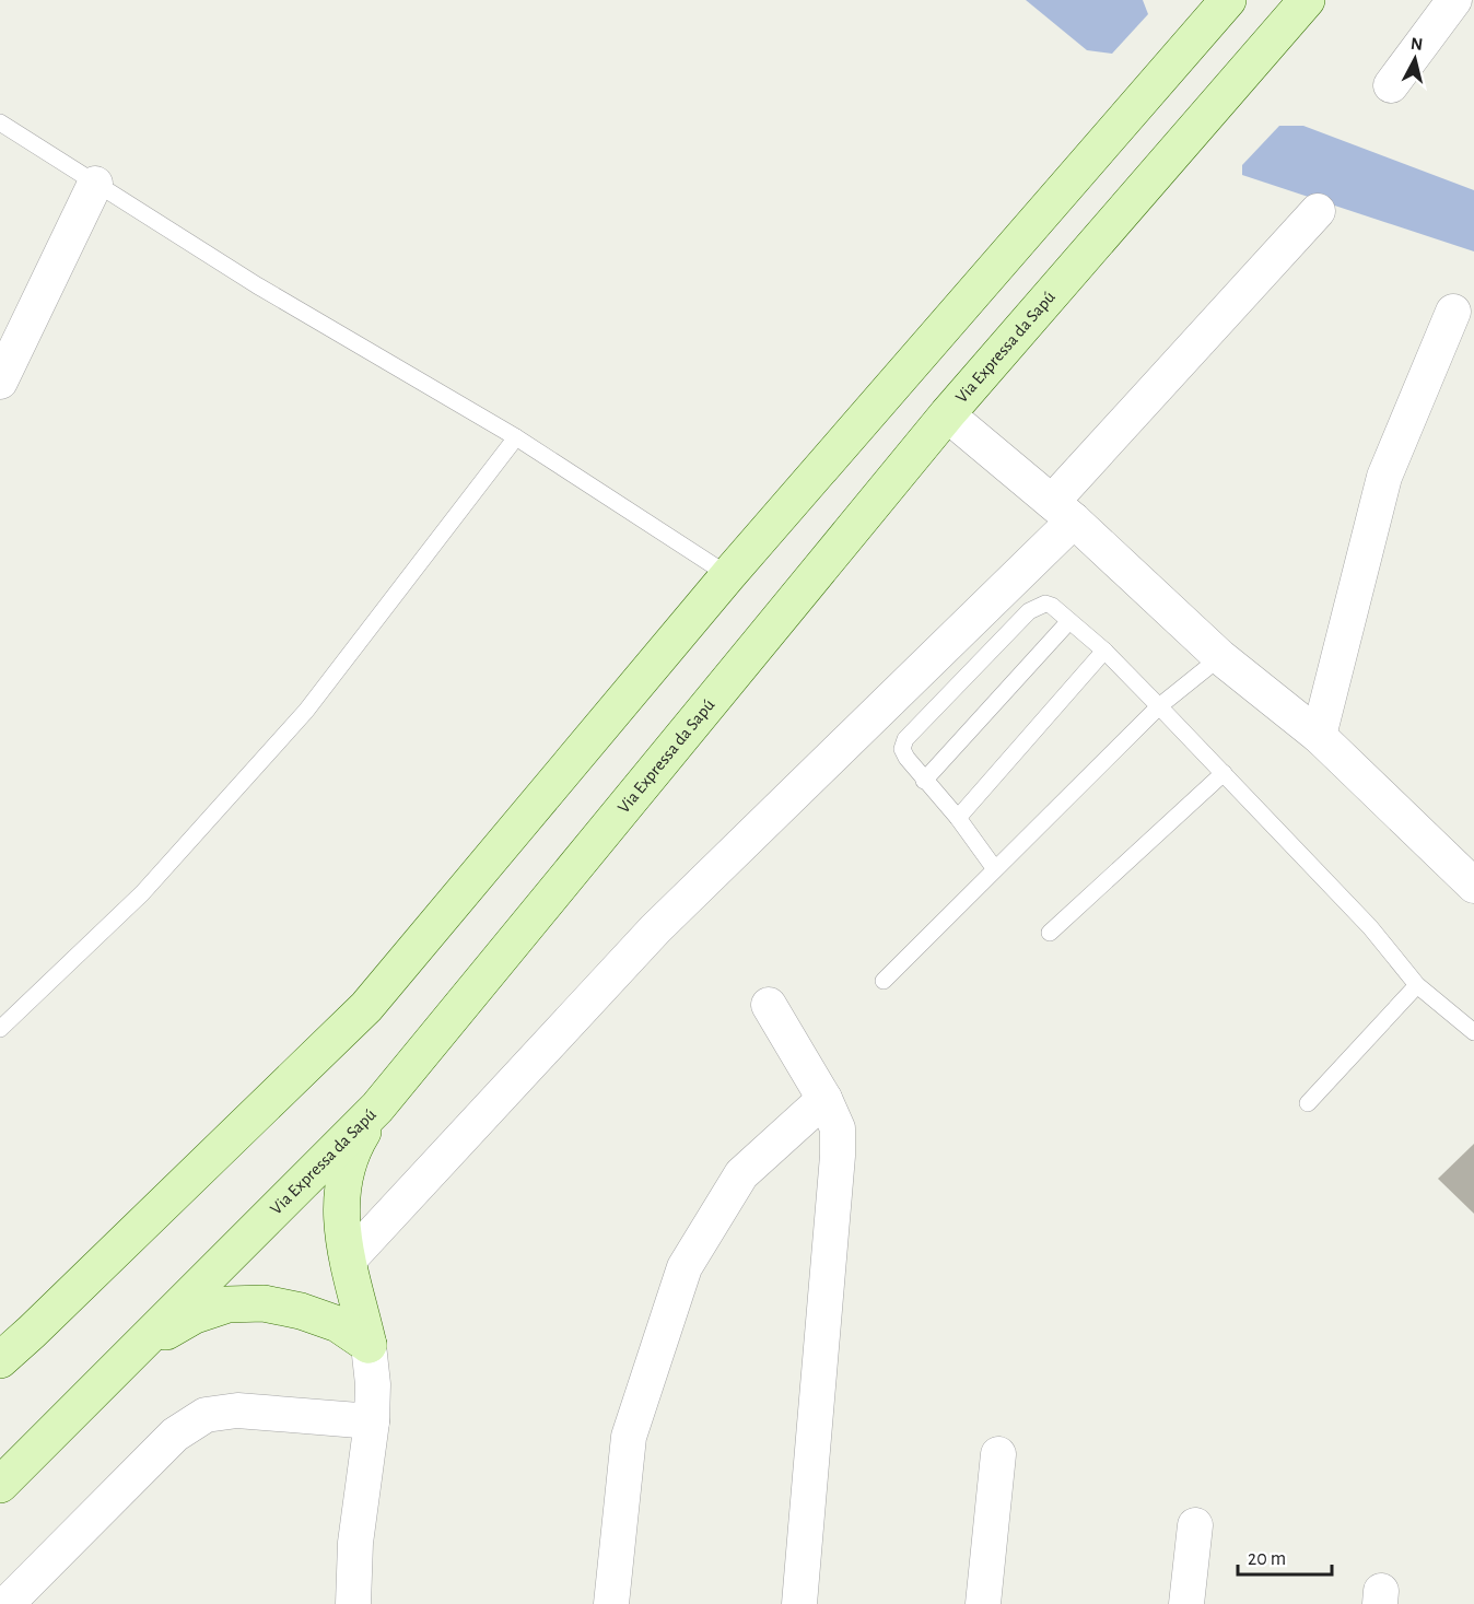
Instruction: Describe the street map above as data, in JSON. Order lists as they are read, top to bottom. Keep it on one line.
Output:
{"streets":{"main road":["Via Expressa da Sapú"]},"scale_bar":"20 m","north":"top"}
